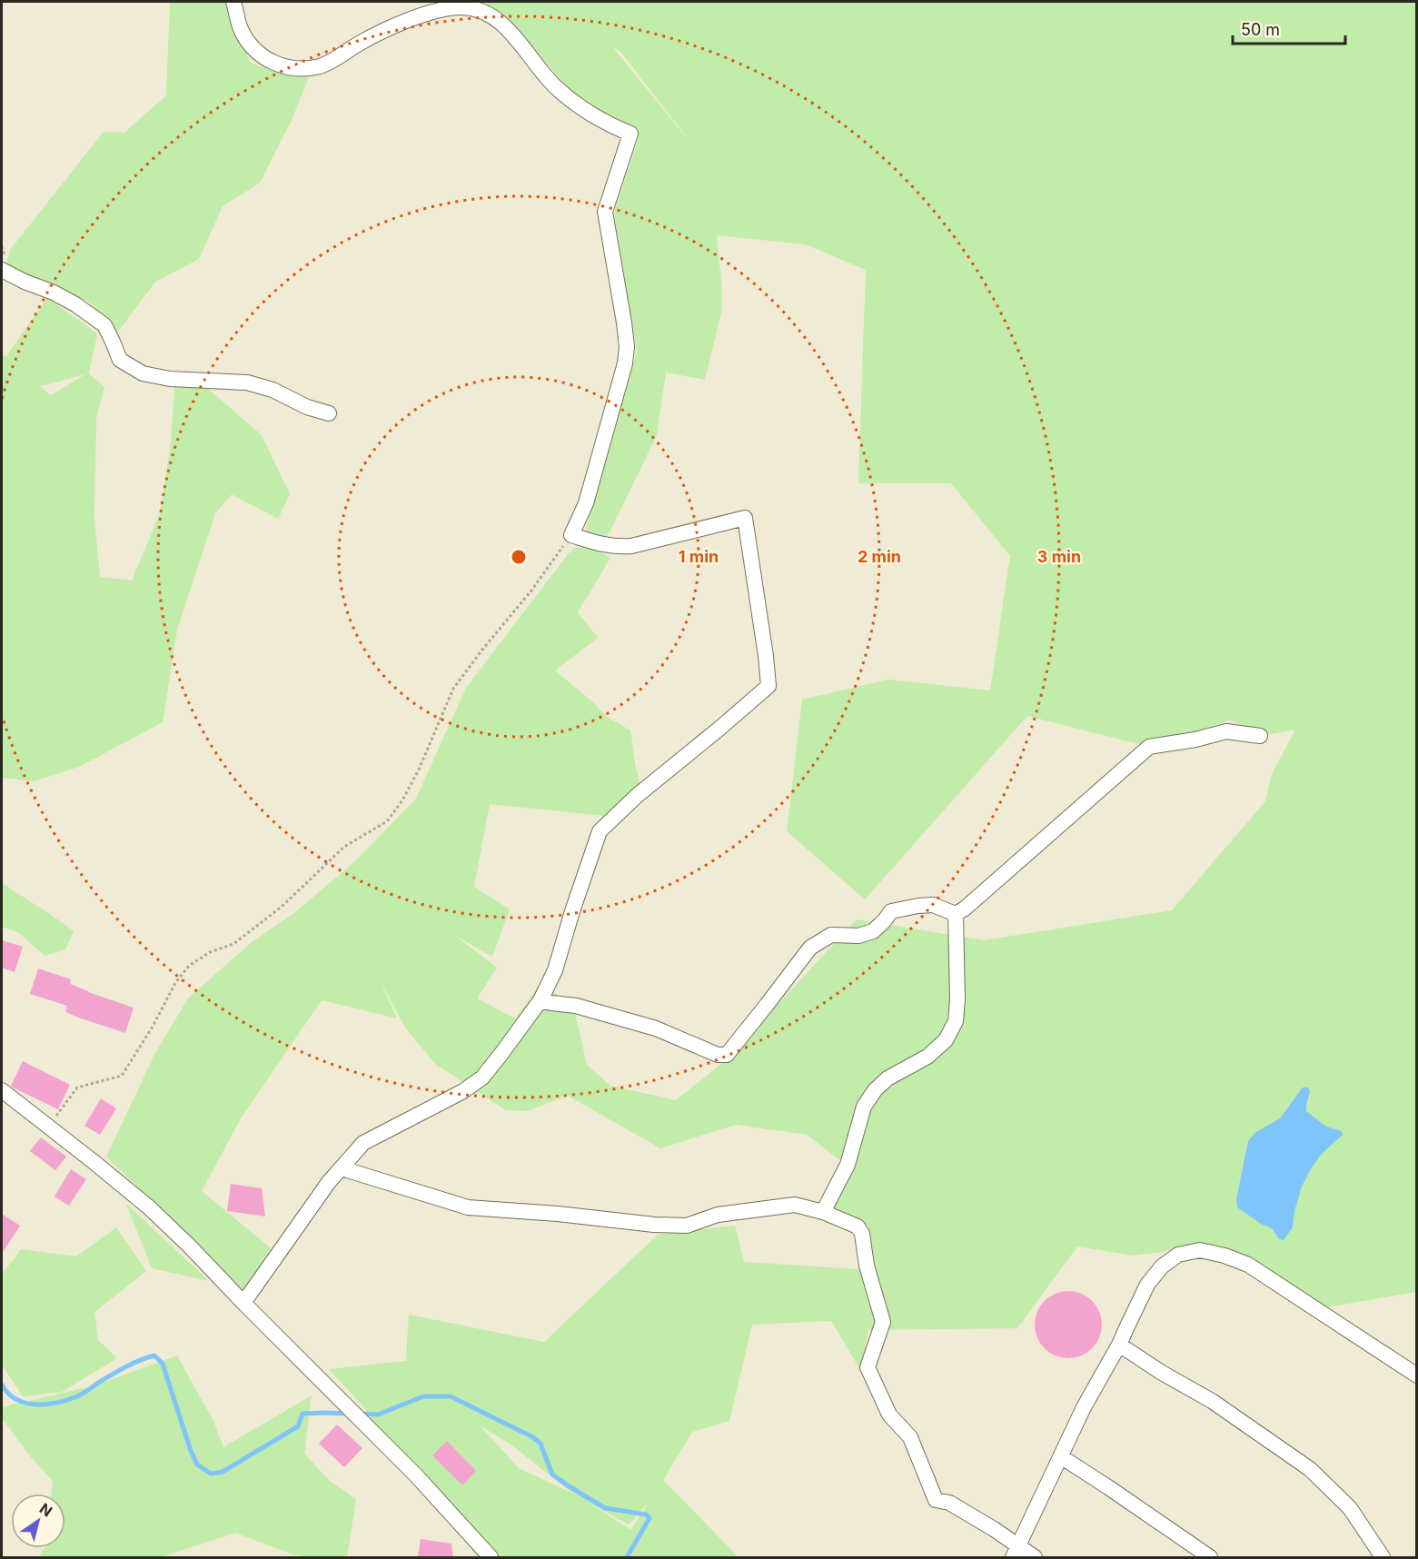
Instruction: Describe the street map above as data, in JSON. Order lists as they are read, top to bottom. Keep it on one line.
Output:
{"scale_bar":"50 m","north":"top right","rings":["1 min","2 min","3 min"]}
